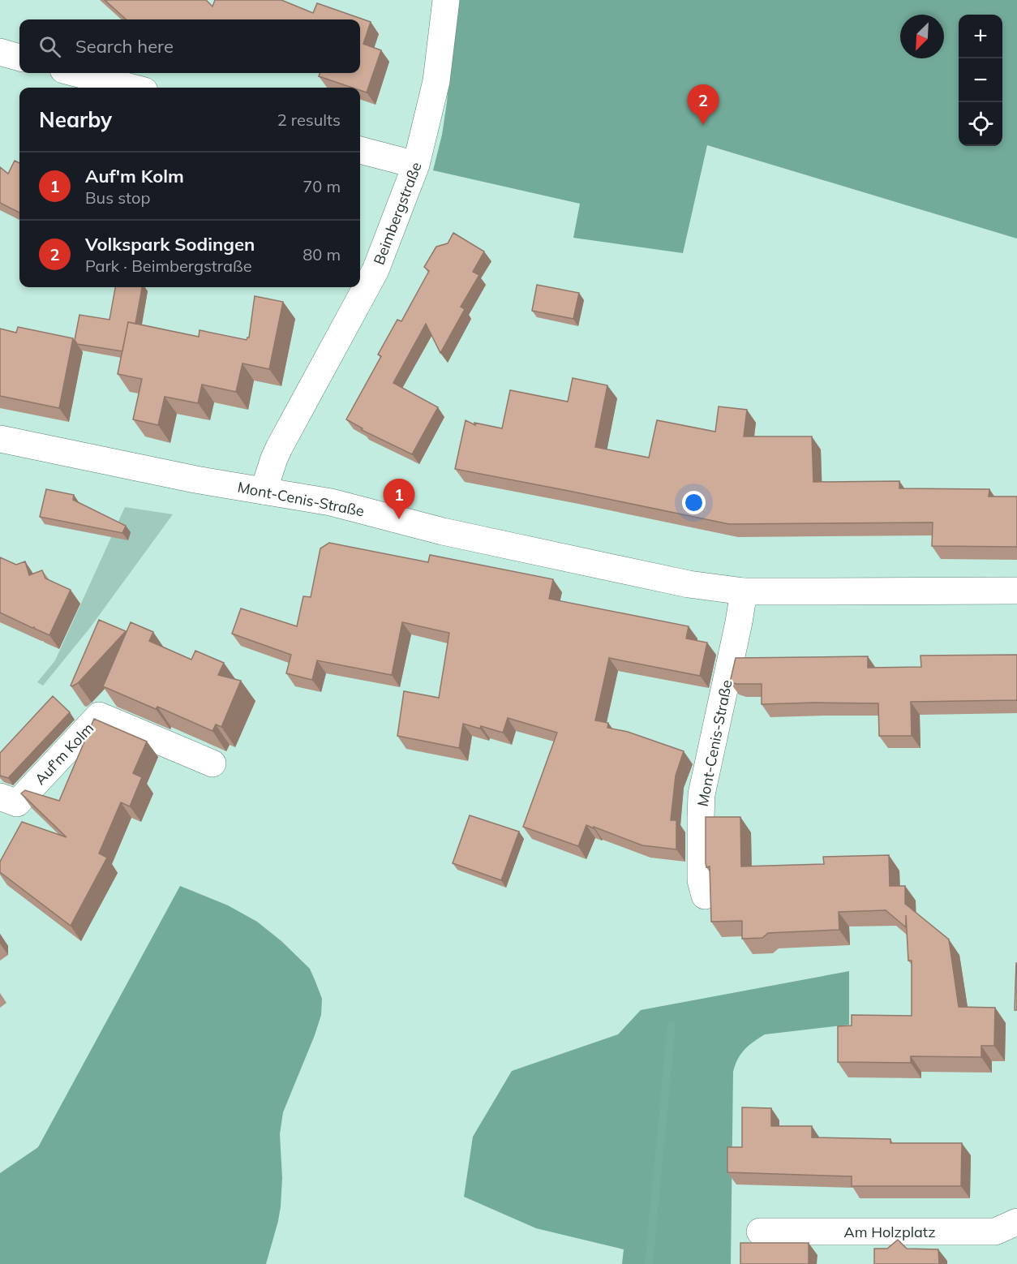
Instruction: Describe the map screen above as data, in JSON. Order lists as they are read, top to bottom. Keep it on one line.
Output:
{"streets":{"street":["Beimbergstraße","Mont-Cenis-Straße","Auf'm Kolm","Am Holzplatz"]},"crossings":[["Beimbergstraße","Mont-Cenis-Straße"]],"north":"bottom left","page":{"map_buttons":["+","−"],"search":"Search here","pins":["2","1"],"heading":["Nearby","2 results"],"list":[{"mark":"1","name":"Auf'm Kolm","note":"Bus stop","value":"70 m"},{"mark":"2","name":"Volkspark Sodingen","note":"Park · Beimbergstraße","value":"80 m"}]}}
